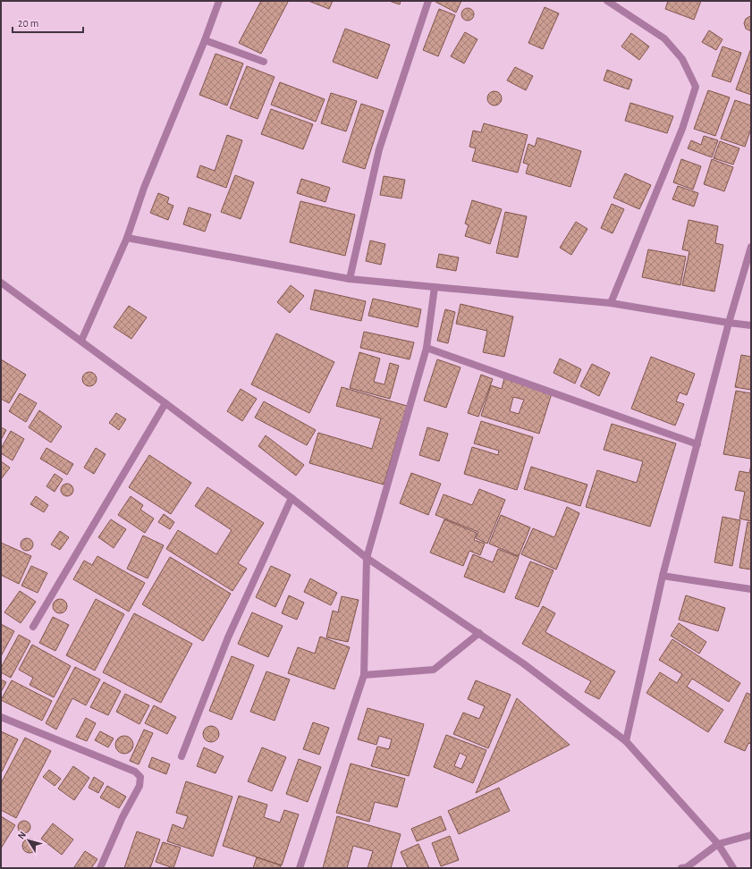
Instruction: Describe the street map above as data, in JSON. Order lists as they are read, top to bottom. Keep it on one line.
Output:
{"scale_bar":"20 m","north":"top left"}
